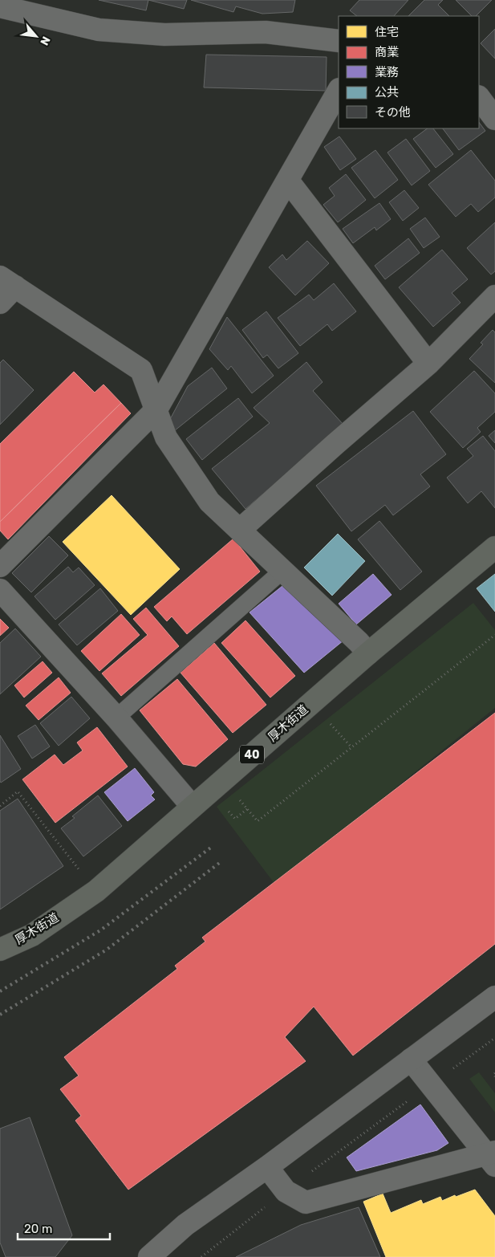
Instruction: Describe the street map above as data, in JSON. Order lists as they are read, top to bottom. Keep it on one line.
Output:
{"streets":{"main road":["厚木街道","40"]},"legend":["住宅","商業","業務","公共","その他"],"scale_bar":"20 m","north":"bottom right"}
